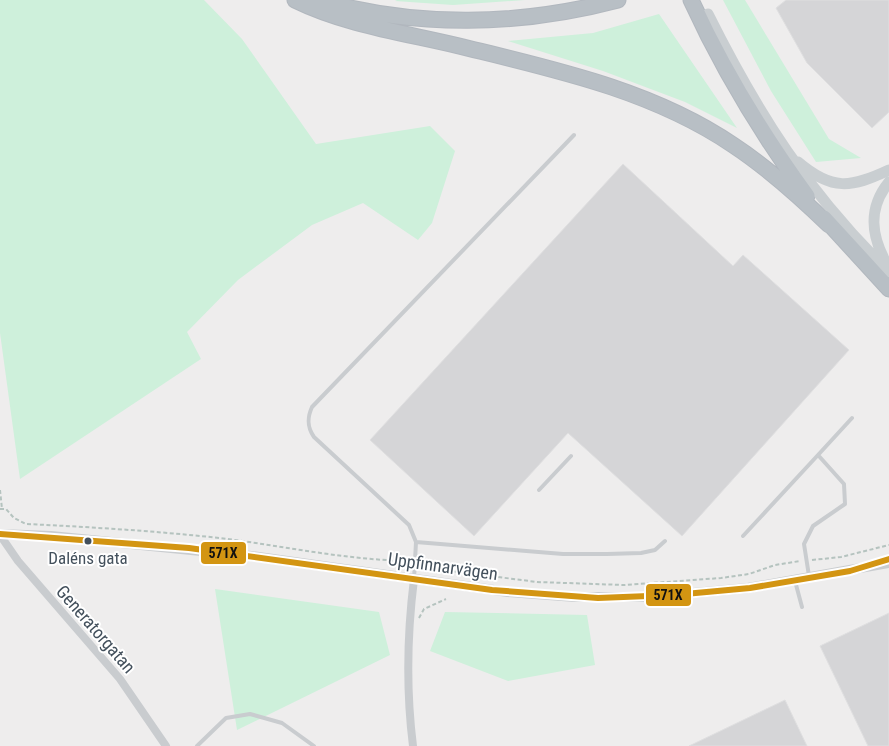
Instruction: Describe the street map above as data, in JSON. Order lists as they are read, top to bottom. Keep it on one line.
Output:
{"streets":{"street":["Uppfinnarvägen","Generatorgatan"]},"crossings":[["Uppfinnarvägen","Generatorgatan"]],"places":["Daléns gata"],"lines":["transit line 571X"]}
